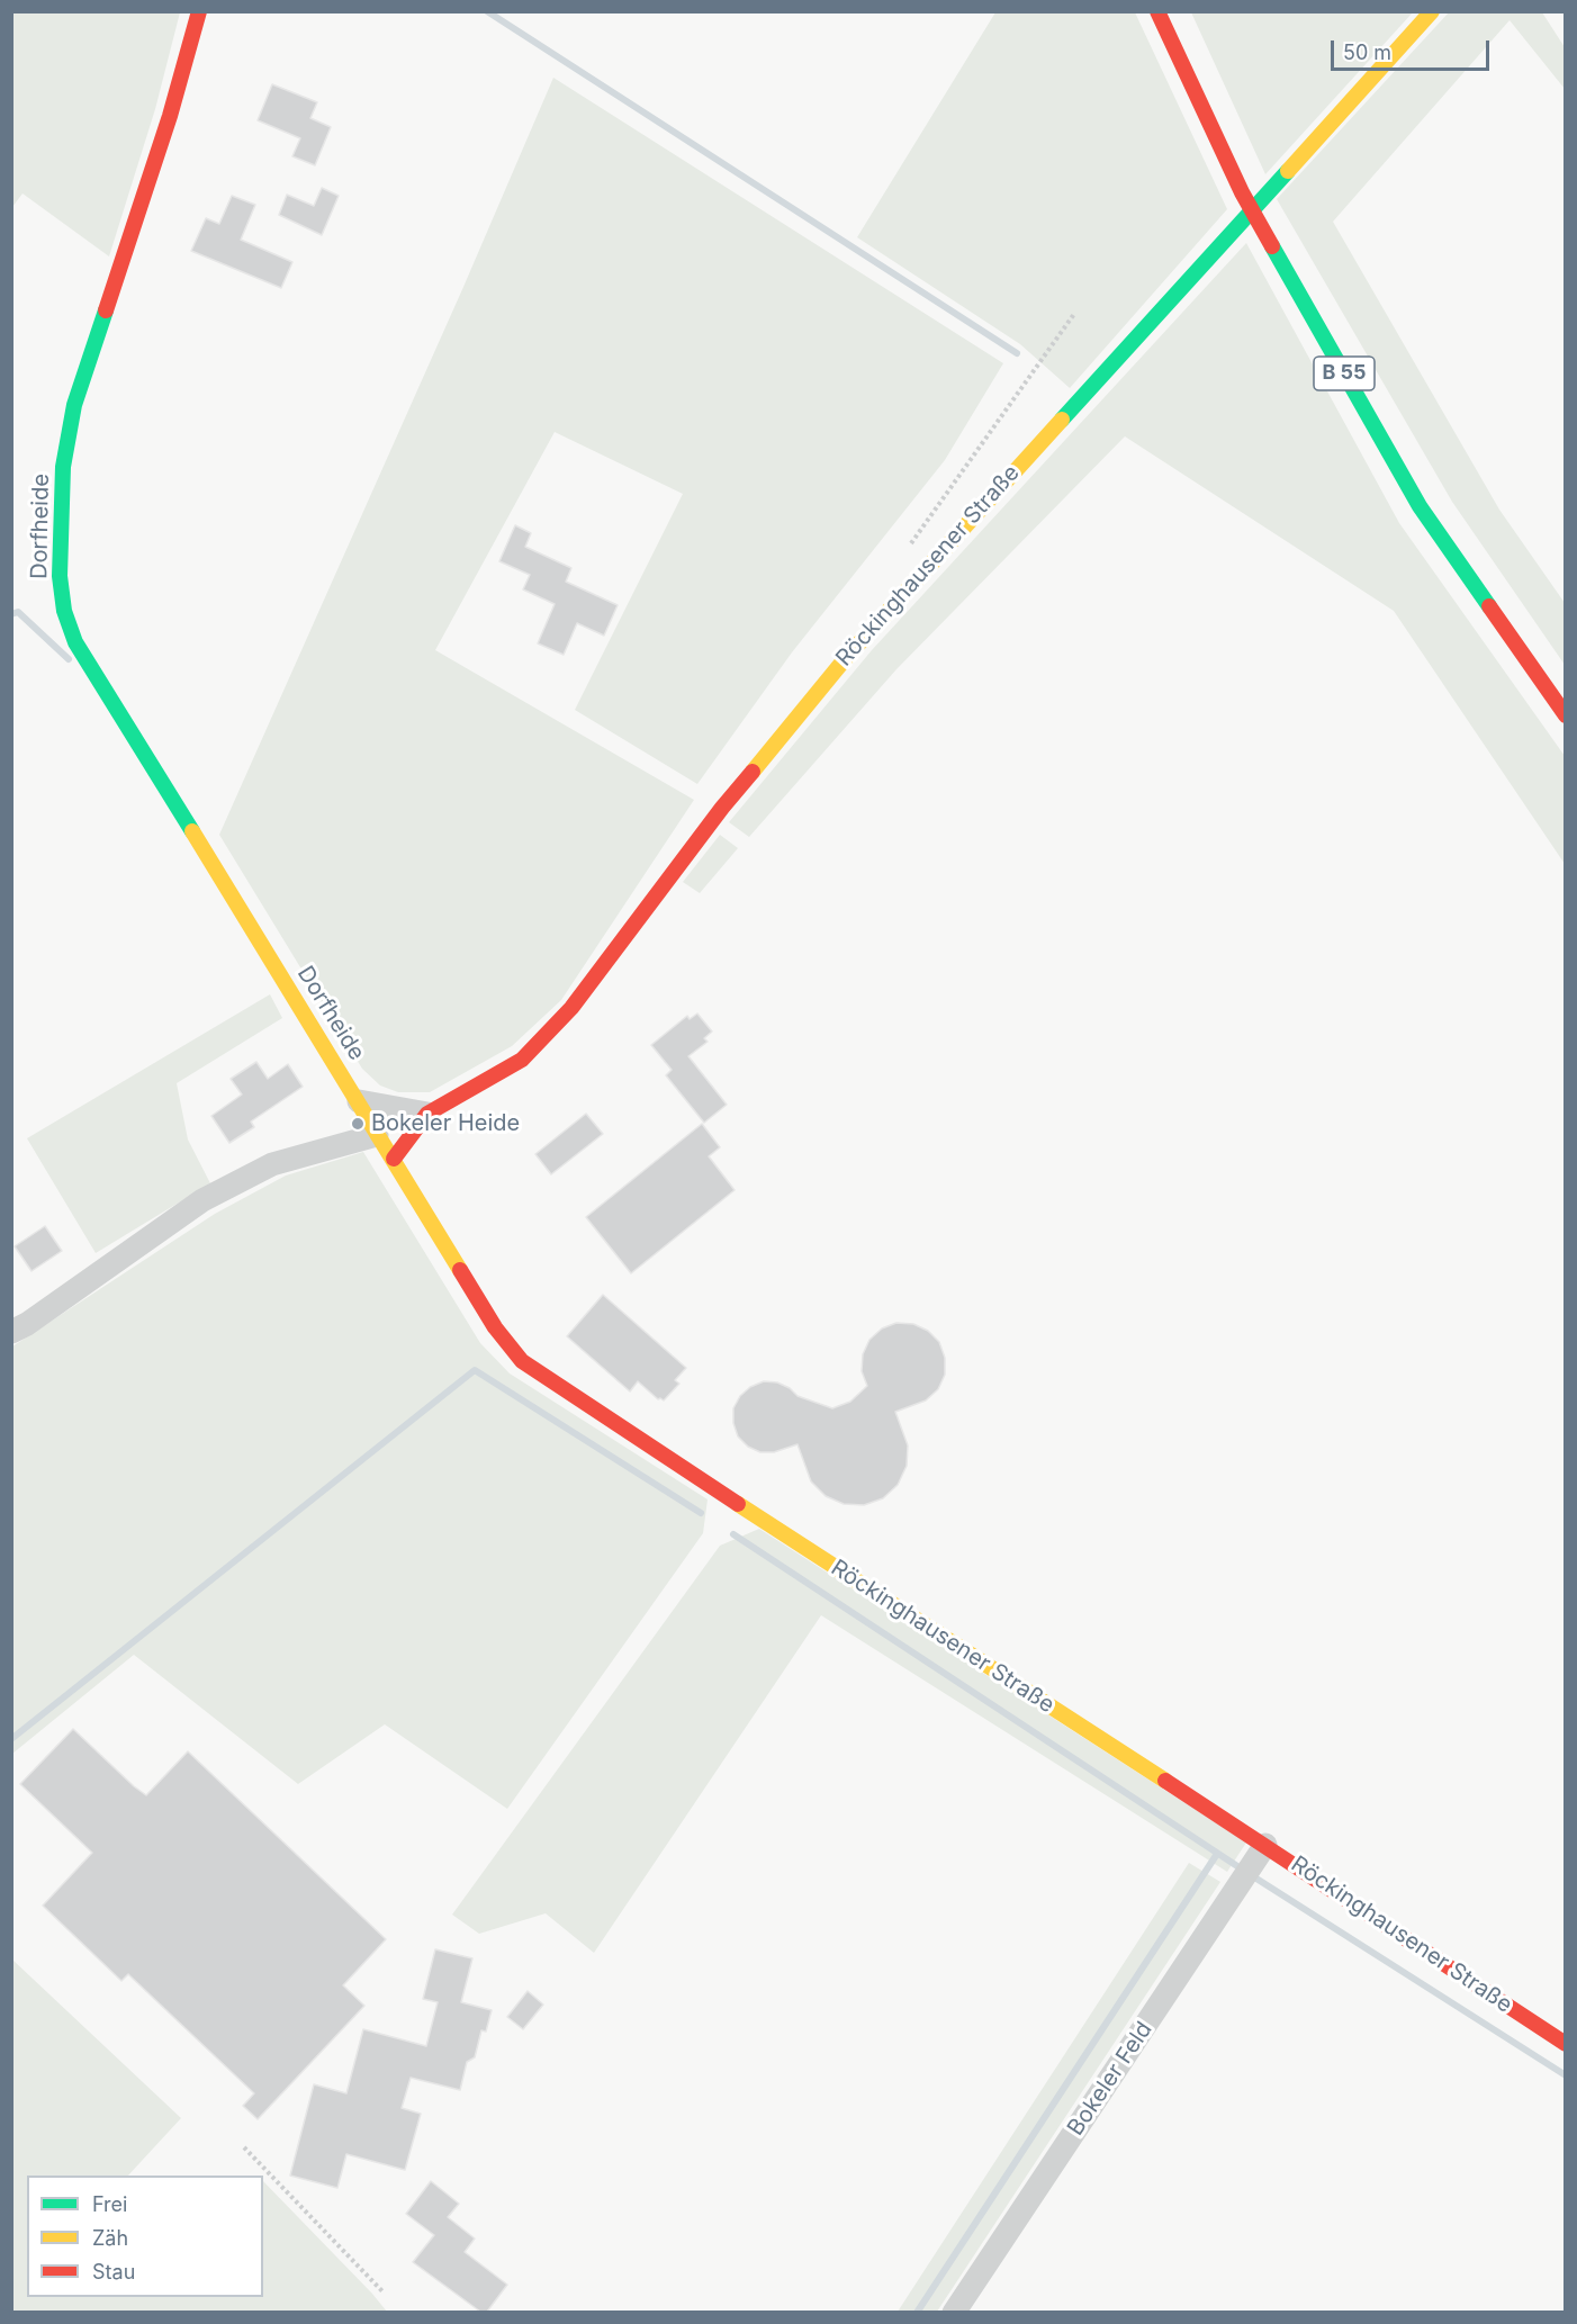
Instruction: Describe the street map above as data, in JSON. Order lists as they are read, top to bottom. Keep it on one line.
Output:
{"streets":{"street":["B 55","Dorfheide","Röckinghausener Straße","Bokeler Feld"]},"crossings":[["Dorfheide","Röckinghausener Straße"],["Röckinghausener Straße","Bokeler Feld"]],"places":["Bokeler Heide"],"legend":["Frei","Zäh","Stau"],"scale_bar":"50 m"}
